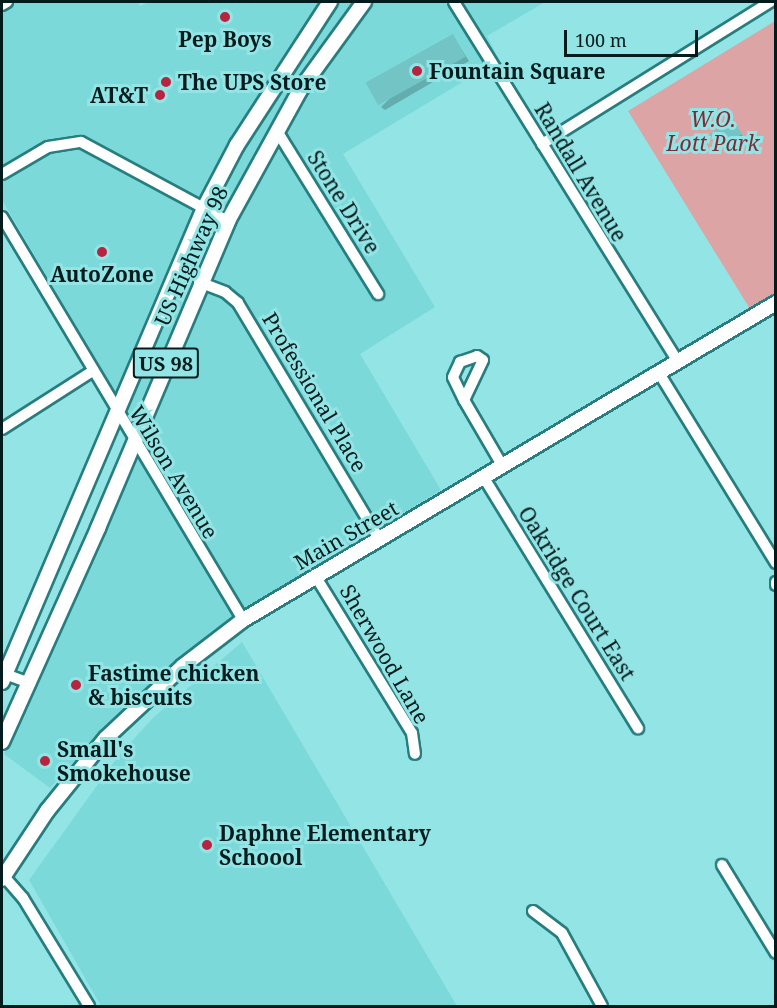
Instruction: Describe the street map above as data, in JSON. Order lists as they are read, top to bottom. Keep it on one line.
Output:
{"streets":{"main road":["US Highway 98","US 98","Main Street"],"street":["Randall Avenue","Stone Drive","Professional Place","Wilson Avenue","Oakridge Court East","Sherwood Lane"]},"crossings":[["Randall Avenue","Main Street"],["Stone Drive","US Highway 98"],["US Highway 98","Professional Place"],["US Highway 98","Wilson Avenue"],["Professional Place","Main Street"],["Wilson Avenue","Main Street"],["Main Street","Oakridge Court East"],["Main Street","Sherwood Lane"]],"parks":["W.O. Lott Park"],"places":["Pep Boys","Fountain Square","The UPS Store","AT&T","AutoZone","Fastime chicken & biscuits","Small's Smokehouse","Daphne Elementary Schoool"],"scale_bar":"100 m"}
